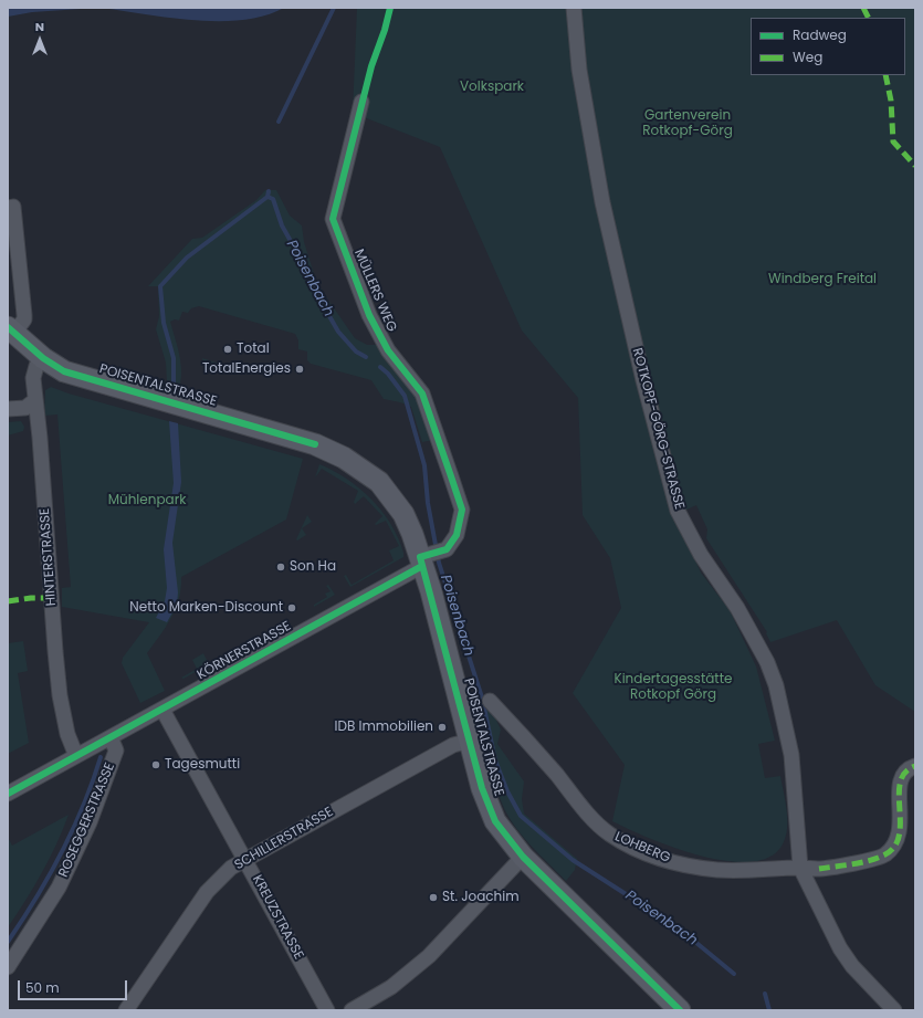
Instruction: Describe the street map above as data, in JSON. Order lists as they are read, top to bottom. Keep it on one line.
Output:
{"streets":{"main road":["POISENTALSTRASSE"],"street":["MÜLLERS WEG","ROTKOPF-GÖRG-STRASSE","HINTERSTRASSE","KÖRNERSTRASSE","ROSEGGERSTRASSE","SCHILLERSTRASSE","LOHBERG","KREUZSTRASSE"]},"crossings":[["MÜLLERS WEG","POISENTALSTRASSE"],["MÜLLERS WEG","KÖRNERSTRASSE"],["POISENTALSTRASSE","HINTERSTRASSE"],["POISENTALSTRASSE","KÖRNERSTRASSE"],["POISENTALSTRASSE","SCHILLERSTRASSE"],["ROTKOPF-GÖRG-STRASSE","LOHBERG"],["HINTERSTRASSE","KÖRNERSTRASSE"],["KÖRNERSTRASSE","ROSEGGERSTRASSE"],["KÖRNERSTRASSE","KREUZSTRASSE"],["SCHILLERSTRASSE","KREUZSTRASSE"]],"water":["Poisenbach"],"parks":["Volkspark","Gartenverein Rotkopf-Görg","Windberg Freital","Mühlenpark","Kindertagesstätte Rotkopf Görg"],"places":["Total","TotalEnergies","Son Ha","Netto Marken-Discount","IDB Immobilien","Tagesmutti","St. Joachim"],"legend":["Radweg","Weg"],"scale_bar":"50 m","north":"top"}
